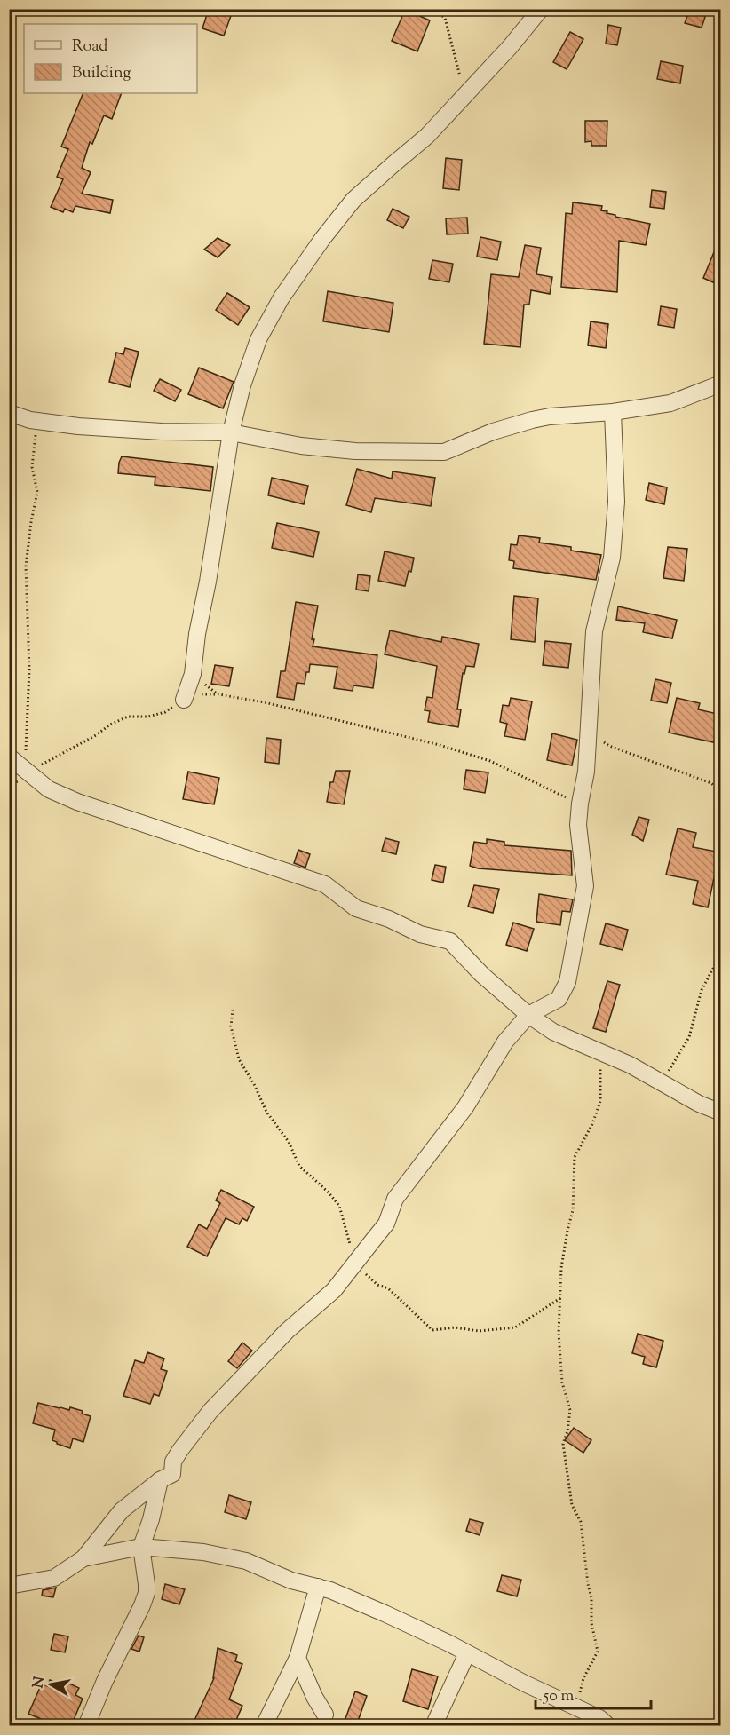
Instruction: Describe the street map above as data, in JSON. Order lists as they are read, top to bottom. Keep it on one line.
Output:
{"legend":["Road","Building"],"scale_bar":"50 m","north":"left"}
